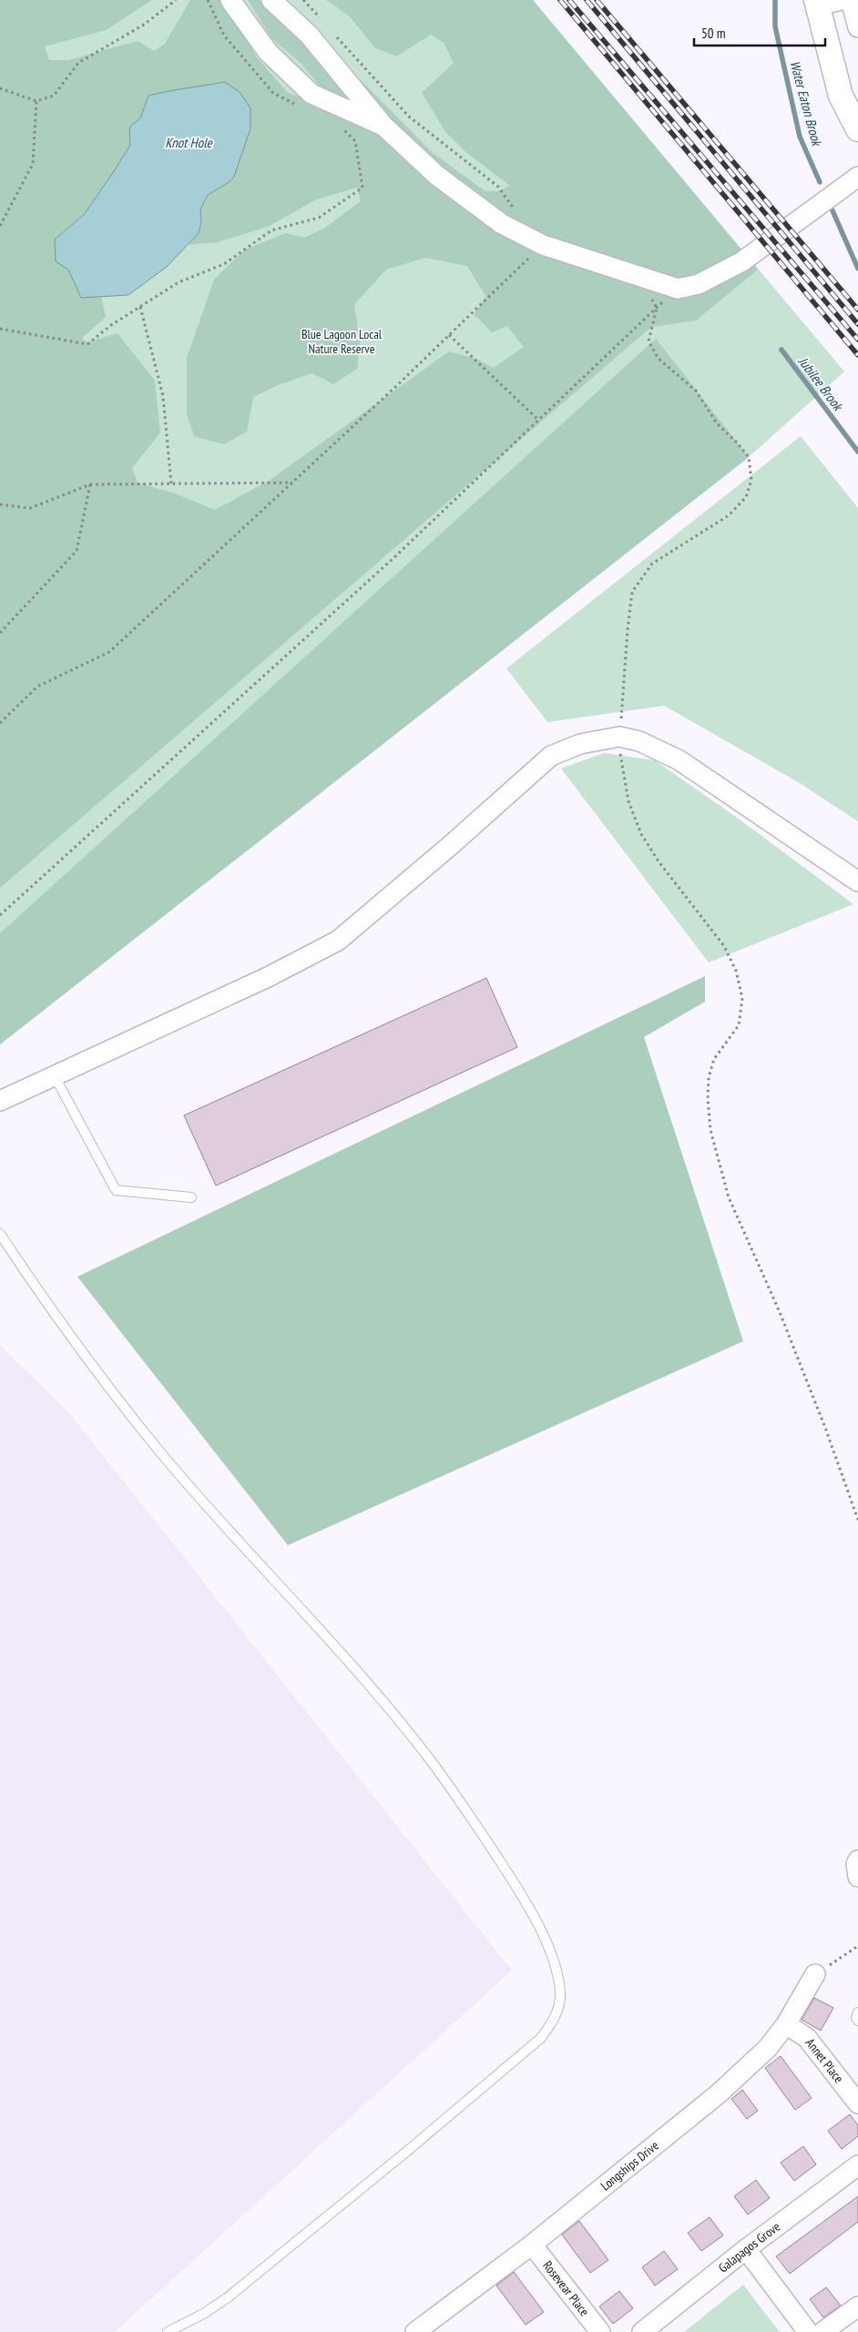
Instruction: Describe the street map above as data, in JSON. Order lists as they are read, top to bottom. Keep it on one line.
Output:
{"streets":{"street":["Annet Place","Longships Drive","Galapagos Grove","Rosevear Place"]},"crossings":[["Annet Place","Longships Drive"],["Longships Drive","Rosevear Place"]],"water":["Water Eaton Brook","Knot Hole","Jubilee Brook"],"parks":["Blue Lagoon Local Nature Reserve"],"scale_bar":"50 m"}
